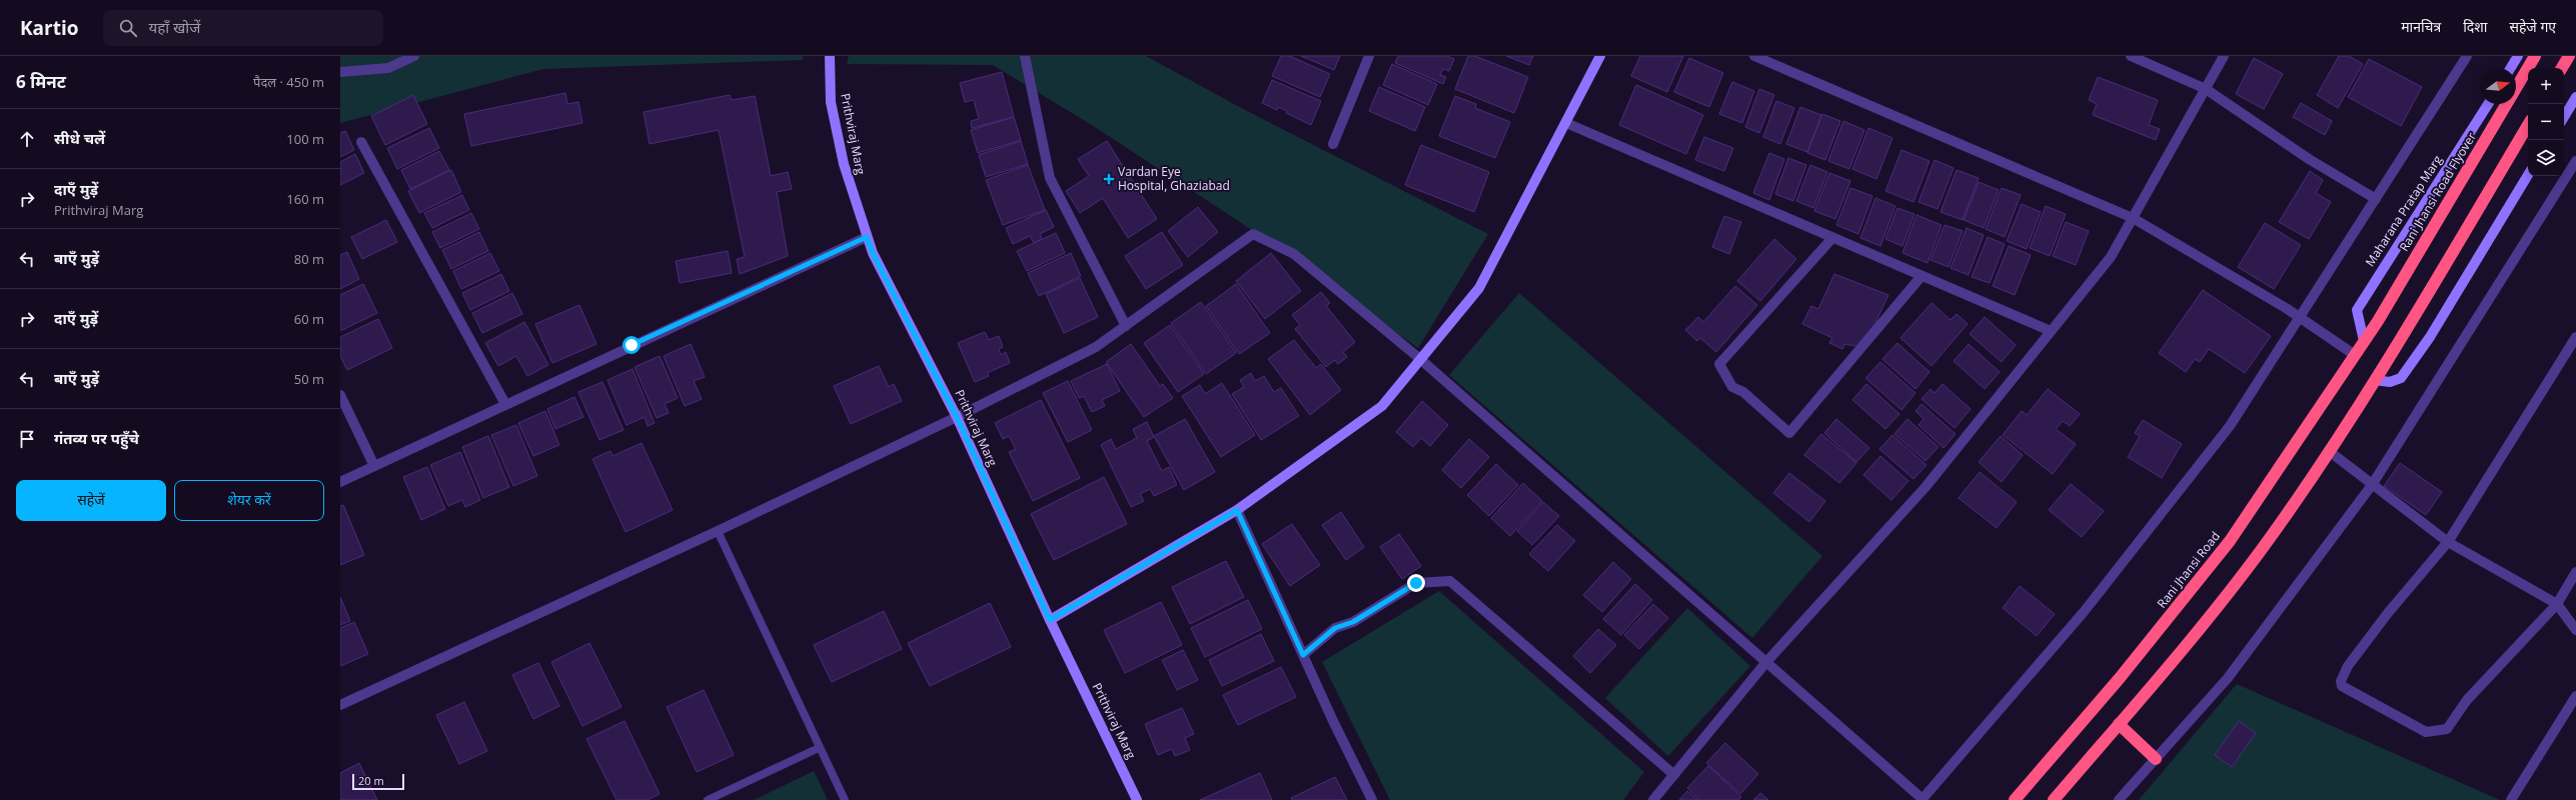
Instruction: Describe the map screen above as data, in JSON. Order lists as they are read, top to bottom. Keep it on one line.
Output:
{"streets":{"highway":["Rani Jhansi Road Flyover","Rani Jhansi Road"],"street":["Prithviraj Marg","Maharana Pratap Marg"]},"crossings":[["Rani Jhansi Road Flyover","Maharana Pratap Marg"],["Rani Jhansi Road Flyover","Rani Jhansi Road"],["Maharana Pratap Marg","Rani Jhansi Road"]],"places":{"health":["Vardan Eye Hospital, Ghaziabad"]},"scale_bar":"20 m","north":"right","page":{"header":"Kartio","search":"यहाँ खोजें","nav":["मानचित्र","दिशा","सहेजे गए"],"heading":["6 मिनट","पैदल · 450 m"],"map_buttons":["+","−"],"list":[["सीधे चलें","100 m"],["दाएँ मुड़ें","Prithviraj Marg","160 m"],["बाएँ मुड़ें","80 m"],["दाएँ मुड़ें","60 m"],["बाएँ मुड़ें","50 m"],"गंतव्य पर पहुँचे"],"buttons":["सहेजें","शेयर करें"],"scale":"20 m"}}
